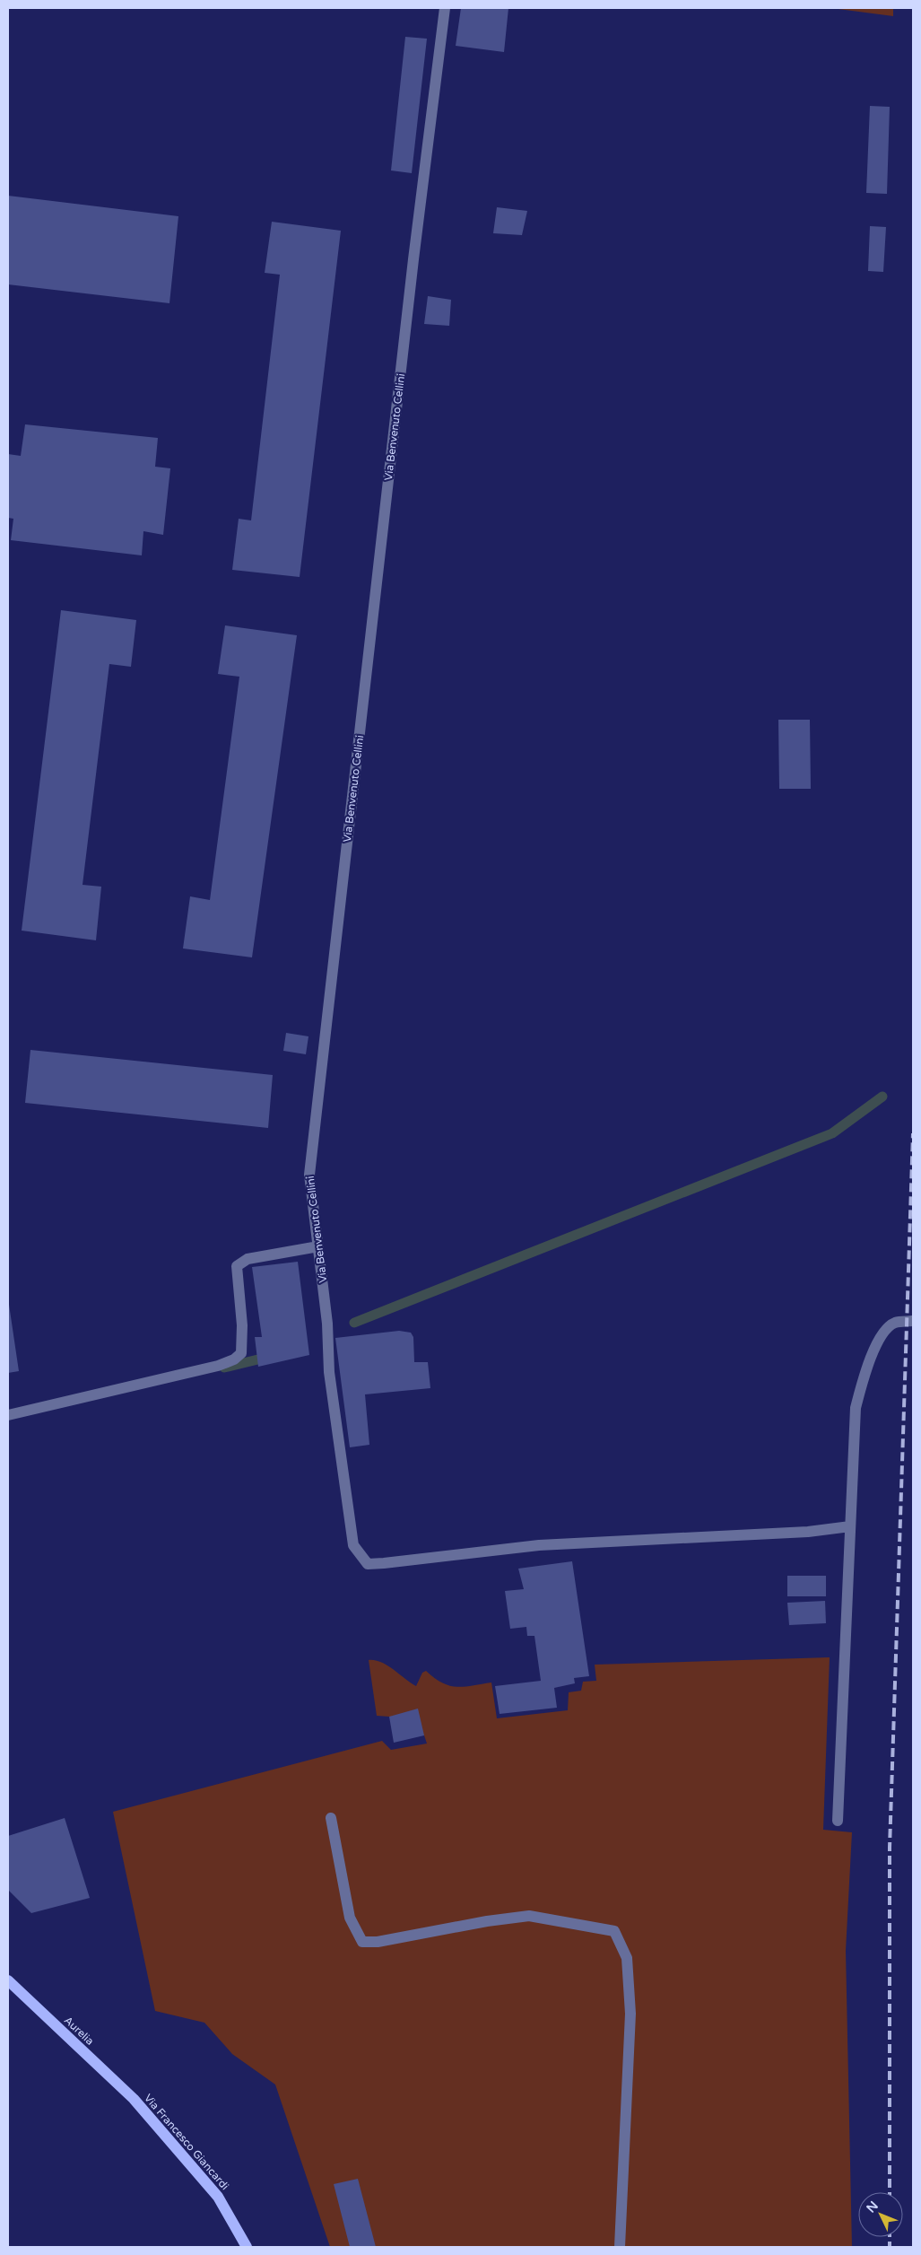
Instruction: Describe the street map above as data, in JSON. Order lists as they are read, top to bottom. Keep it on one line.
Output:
{"streets":{"main road":["Aurelia","Via Francesco Giancardi"],"street":["Via Benvenuto Cellini"]},"crossings":[["Aurelia","Via Francesco Giancardi"]],"north":"top left"}
